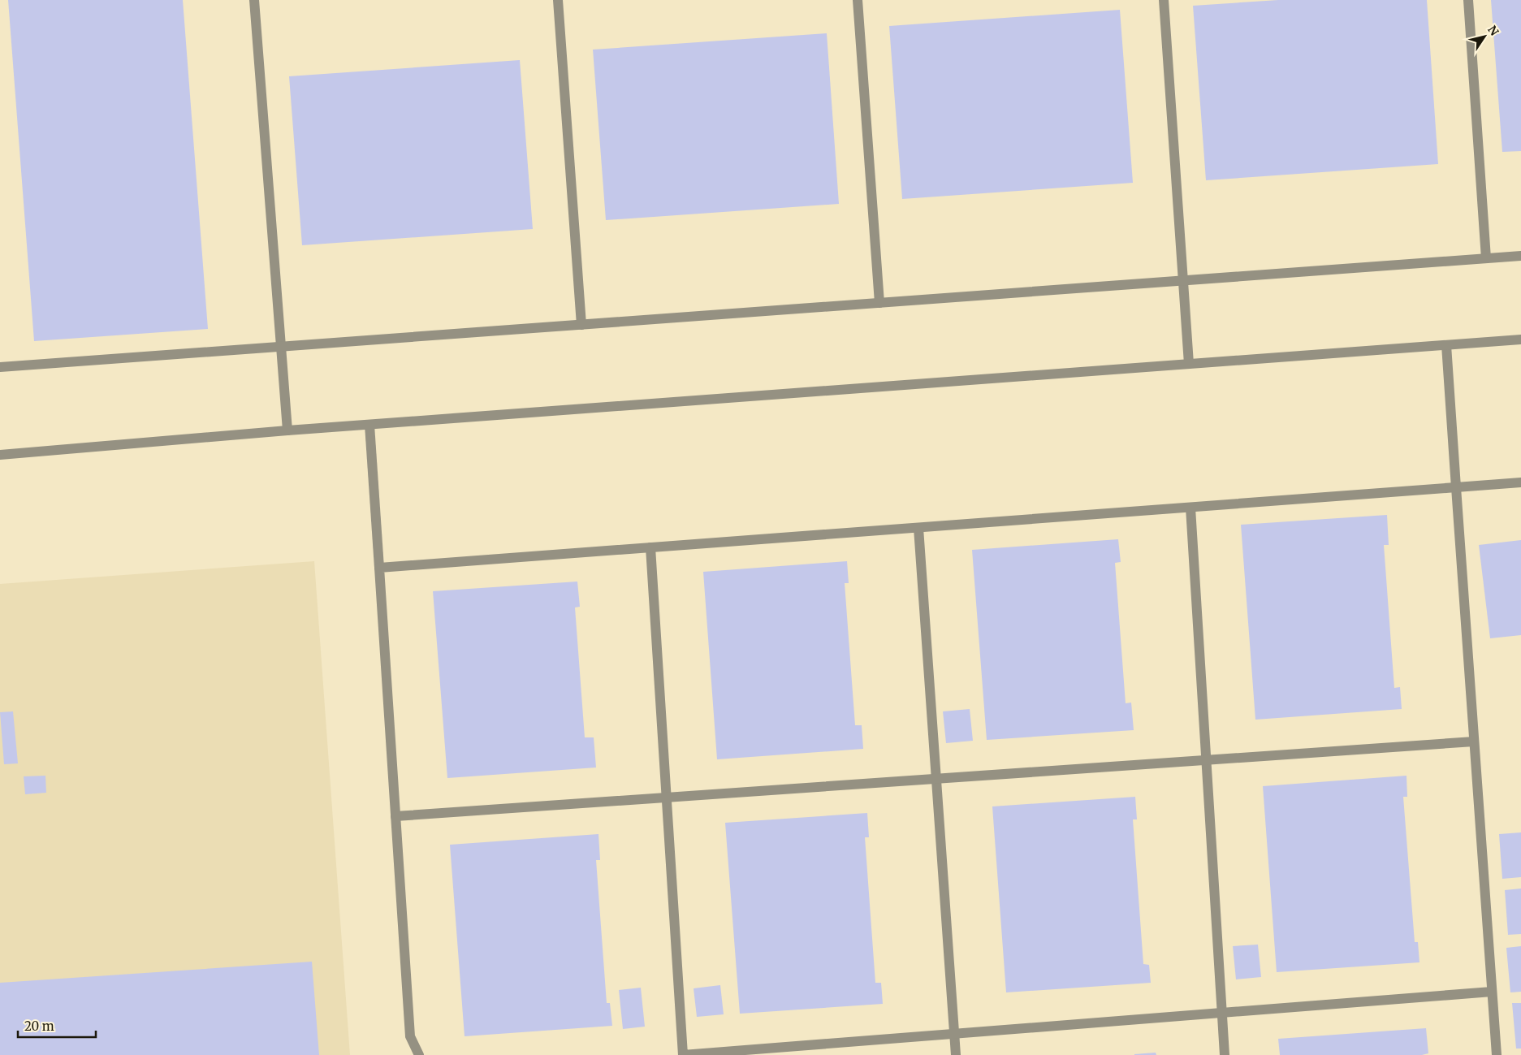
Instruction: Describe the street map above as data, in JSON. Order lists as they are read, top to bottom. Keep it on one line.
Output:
{"scale_bar":"20 m","north":"top right"}
